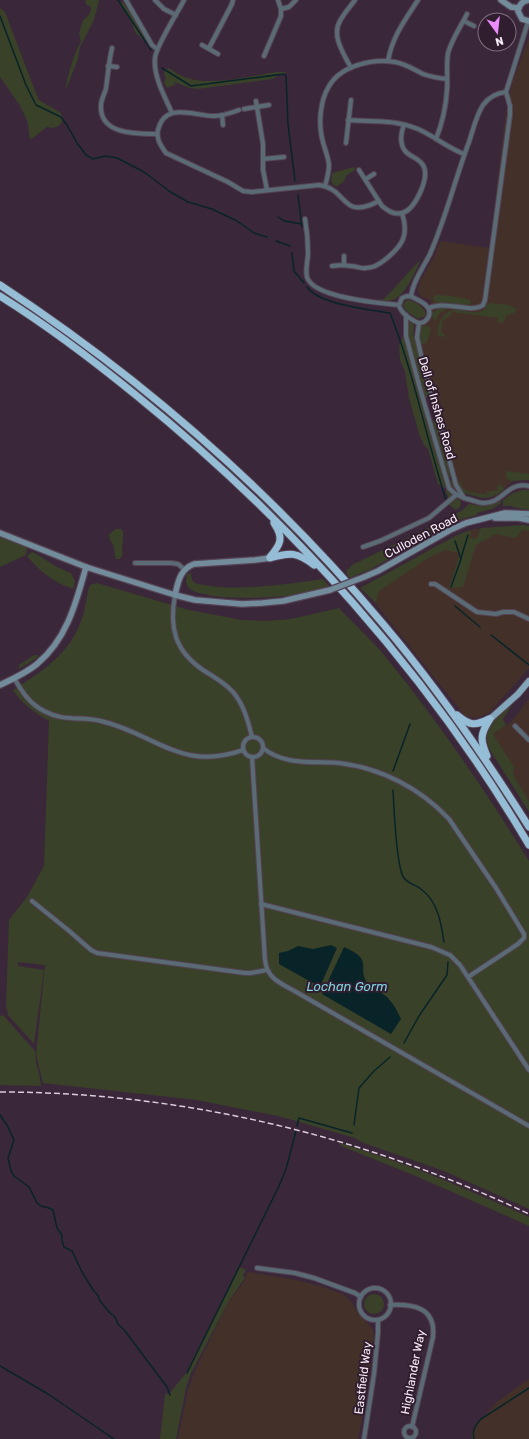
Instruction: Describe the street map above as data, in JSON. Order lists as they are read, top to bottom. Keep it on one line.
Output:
{"streets":{"main road":["Culloden Road"],"street":["Dell of Inshes Road","Highlander Way","Eastfield Way"]},"crossings":[["Highlander Way","Eastfield Way"]],"water":["Lochan Gorm"],"north":"bottom"}
